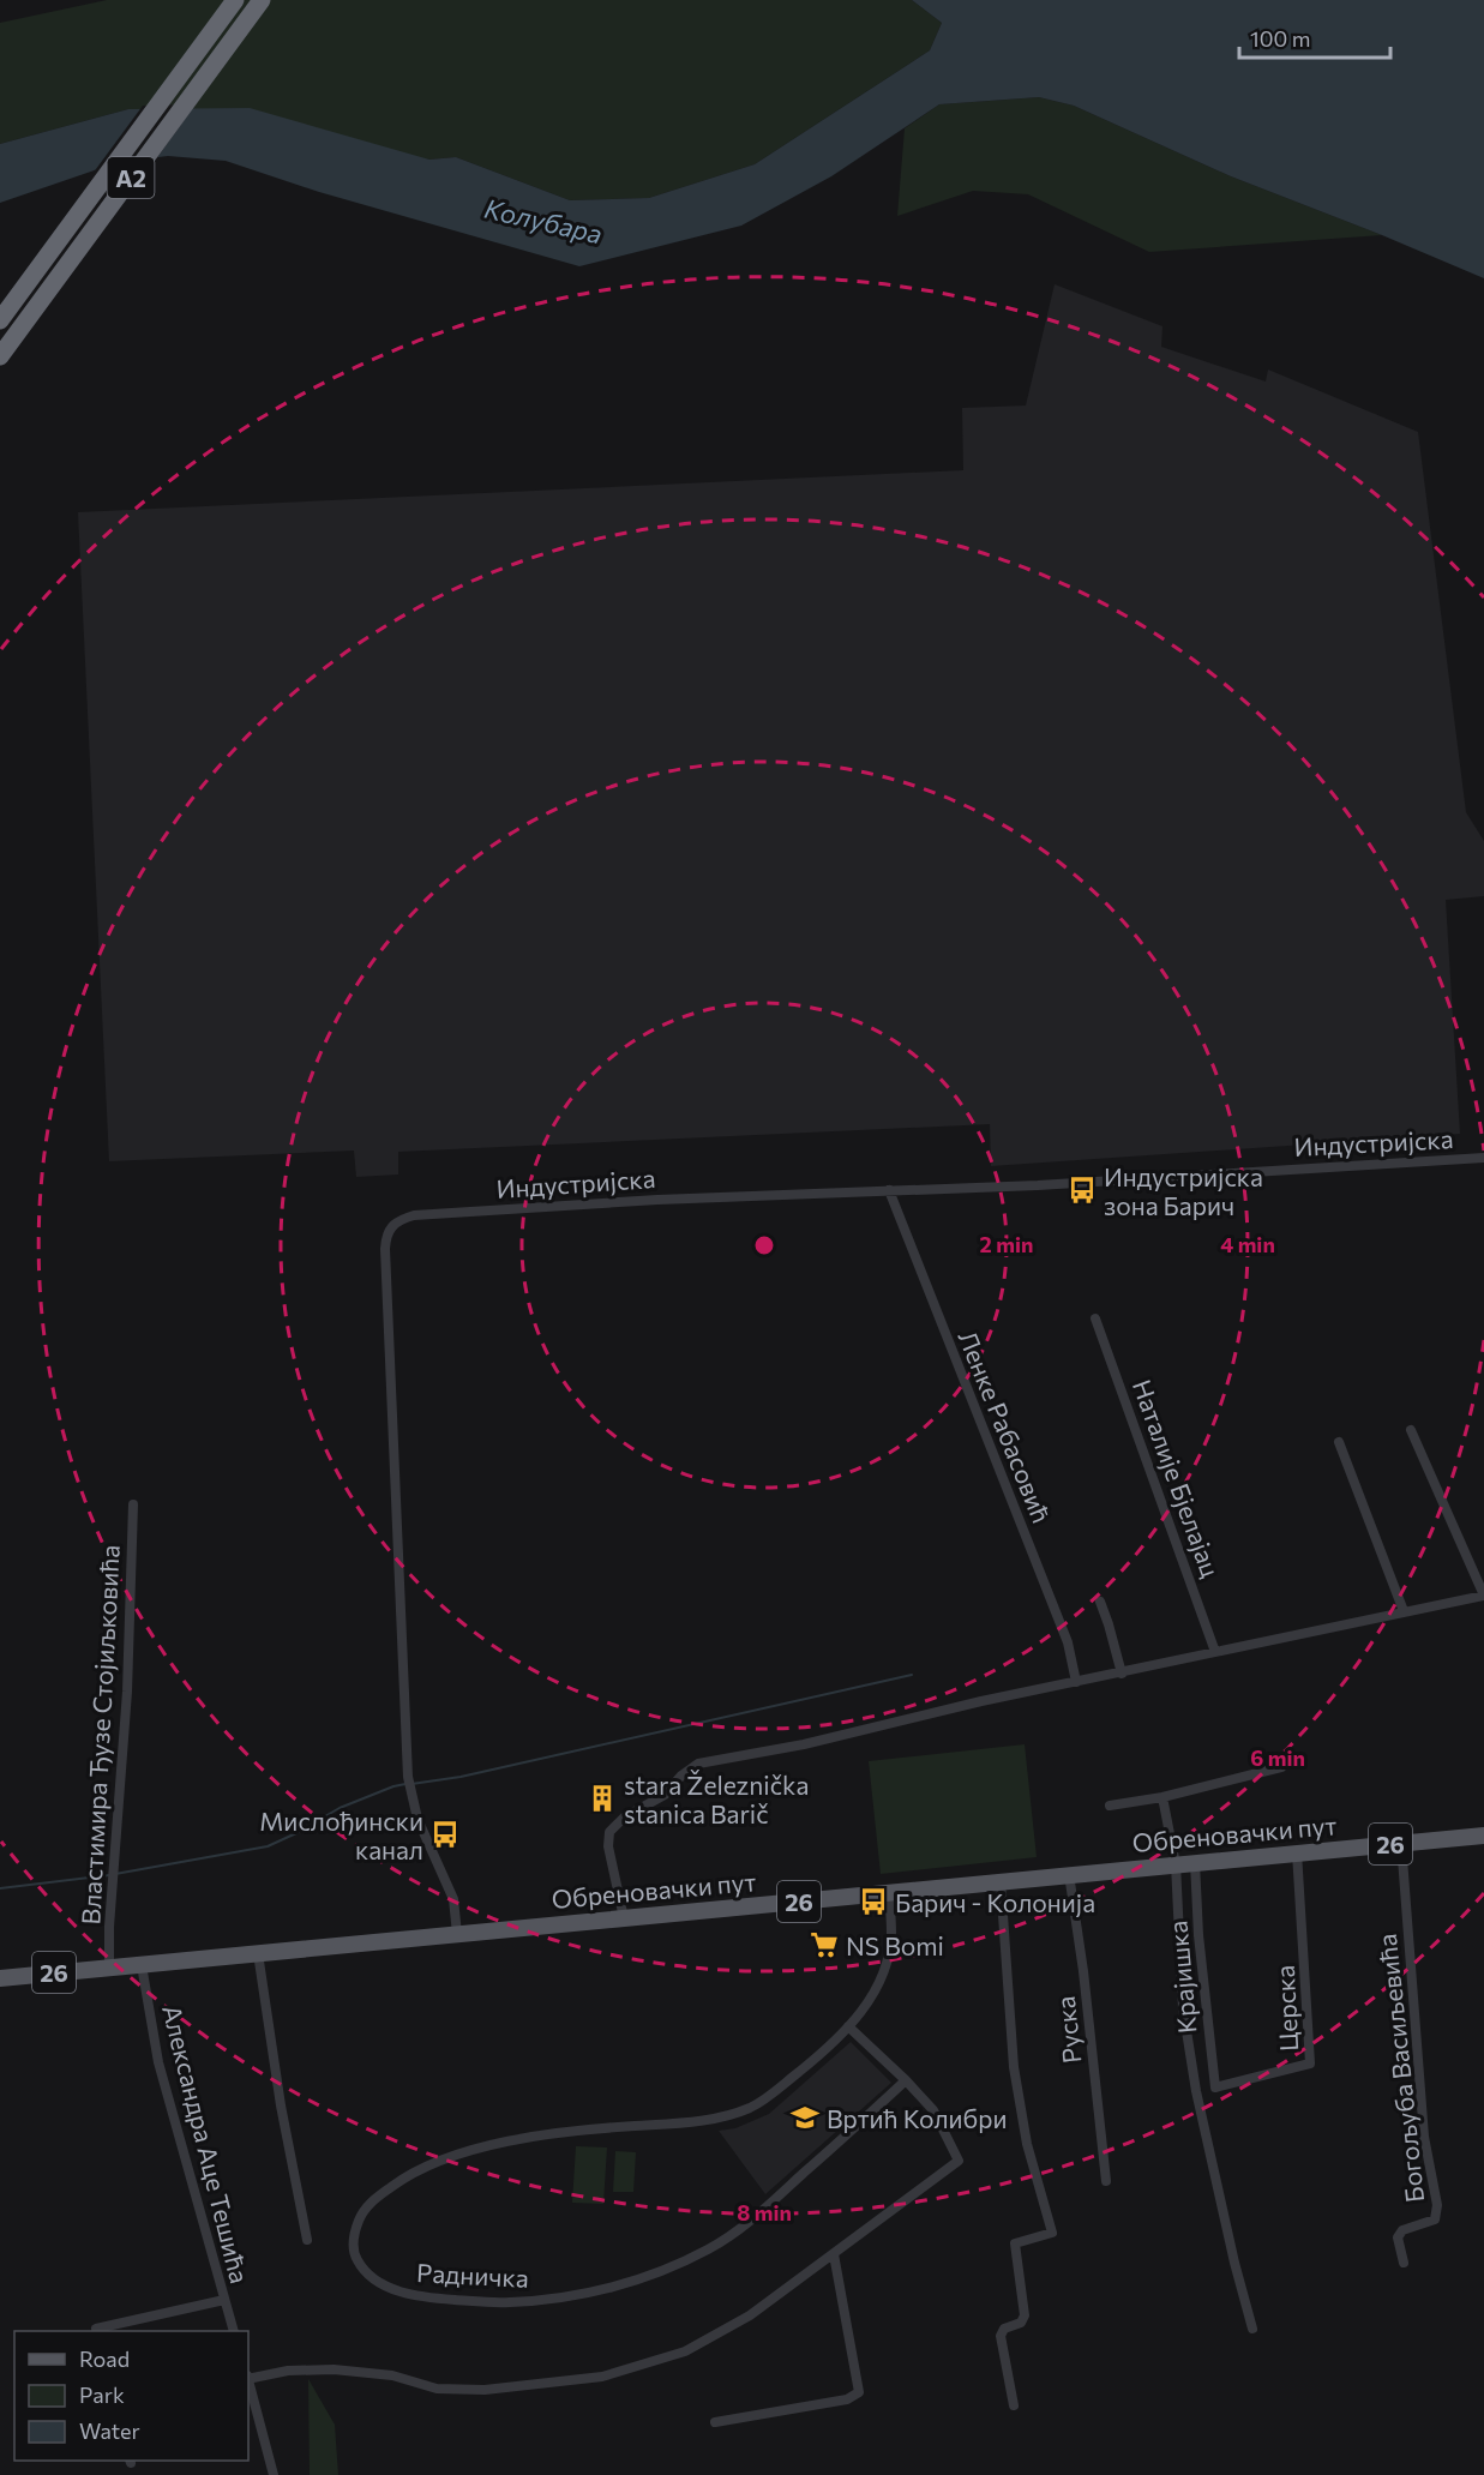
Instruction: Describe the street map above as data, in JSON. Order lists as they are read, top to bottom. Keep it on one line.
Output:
{"streets":{"highway":["A2"],"main road":["Обреновачки пут","26"],"street":["Индустријска","Ленке Рабасовић","Наталије Бјелајац","Властимира Ђузе Стојиљковића","Крајишка","Церска","Руска","Богољуба Васиљевића","Александра Аце Тешића","Радничка"]},"crossings":[["Индустријска","Ленке Рабасовић"],["Индустријска","Обреновачки пут"],["Властимира Ђузе Стојиљковића","Обреновачки пут"],["Обреновачки пут","Крајишка"],["Обреновачки пут","Церска"],["Обреновачки пут","Руска"],["Обреновачки пут","Богољуба Васиљевића"],["Обреновачки пут","Александра Аце Тешића"],["Обреновачки пут","Радничка"],["Крајишка","Церска"]],"water":["Колубара"],"places":{"bus stop":["Индустријска зона Барич","Мислођински канал","Барич - Колонија"],"building":["stara Železnička stanica Barič"],"supermarket":["NS Bomi"],"school or university":["Вртић Колибри"]},"legend":["Road","Park","Water"],"scale_bar":"100 m","rings":["2 min","4 min","6 min","8 min"]}
